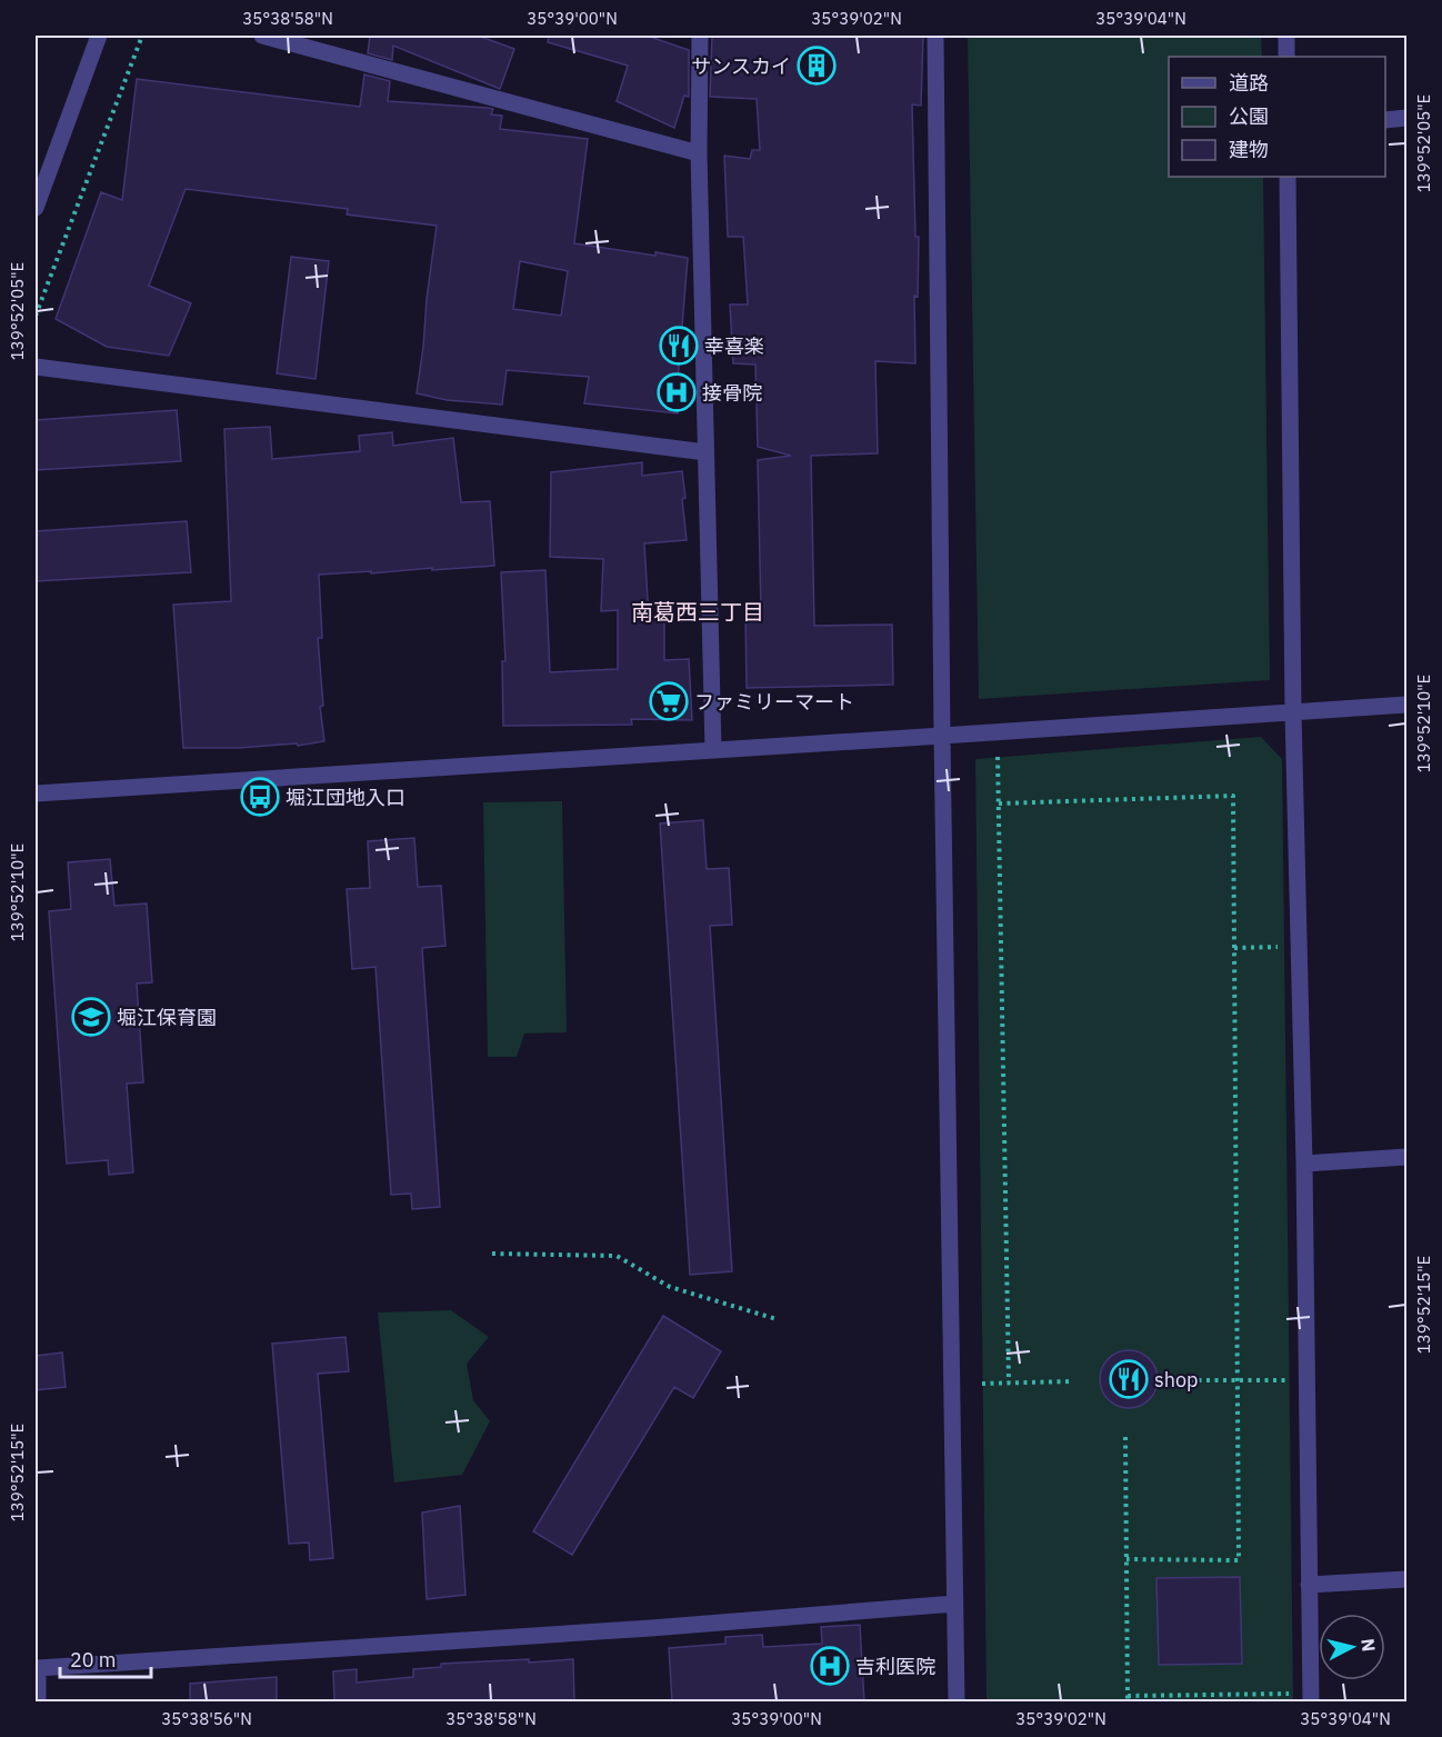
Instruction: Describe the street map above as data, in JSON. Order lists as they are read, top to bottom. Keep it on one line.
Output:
{"districts":["南葛西三丁目"],"places":{"building":["サンスカイ"],"restaurant":["幸喜楽","shop"],"hospital":["接骨院","吉利医院"],"supermarket":["ファミリーマート"],"bus stop":["堀江団地入口"],"school or university":["堀江保育園"]},"legend":["道路","公園","建物"],"scale_bar":"20 m","north":"right","coordinates":["35°38'58\"N","35°39'00\"N","35°39'02\"N","35°39'04\"N","139°52'05\"E","139°52'10\"E","139°52'15\"E","35°38'56\"N"]}
